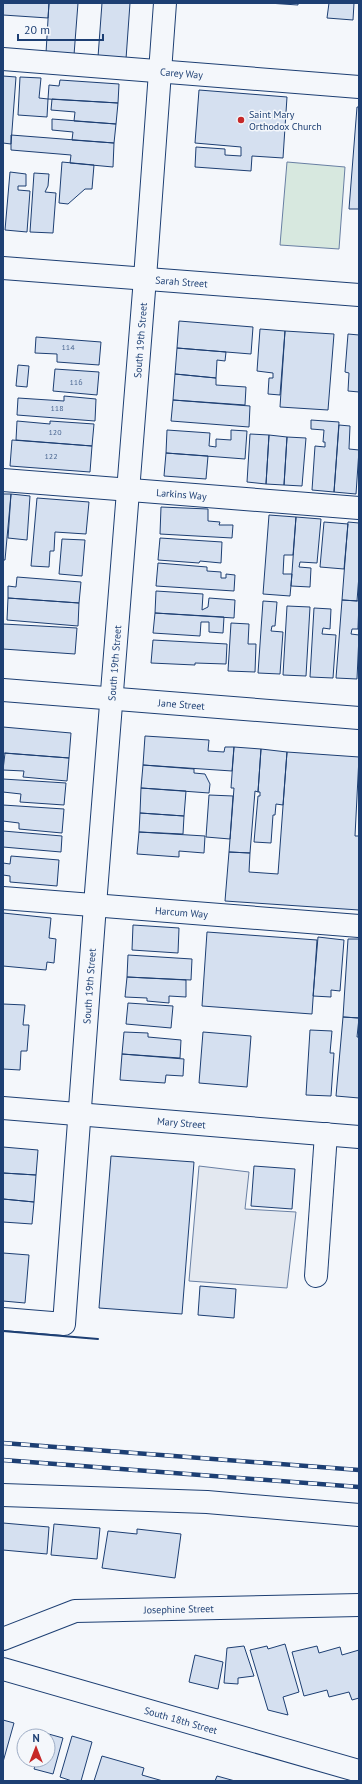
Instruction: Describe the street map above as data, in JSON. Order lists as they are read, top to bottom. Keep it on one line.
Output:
{"streets":{"street":["Carey Way","Sarah Street","South 19th Street","Larkins Way","Jane Street","Harcum Way","Mary Street","Josephine Street","South 18th Street"]},"crossings":[["Carey Way","South 19th Street"],["Sarah Street","South 19th Street"],["South 19th Street","Larkins Way"],["South 19th Street","Jane Street"],["South 19th Street","Harcum Way"],["South 19th Street","Mary Street"]],"places":["Saint Mary Orthodox Church"],"house_numbers":["114","116","118","120","122"],"scale_bar":"20 m","north":"top"}
